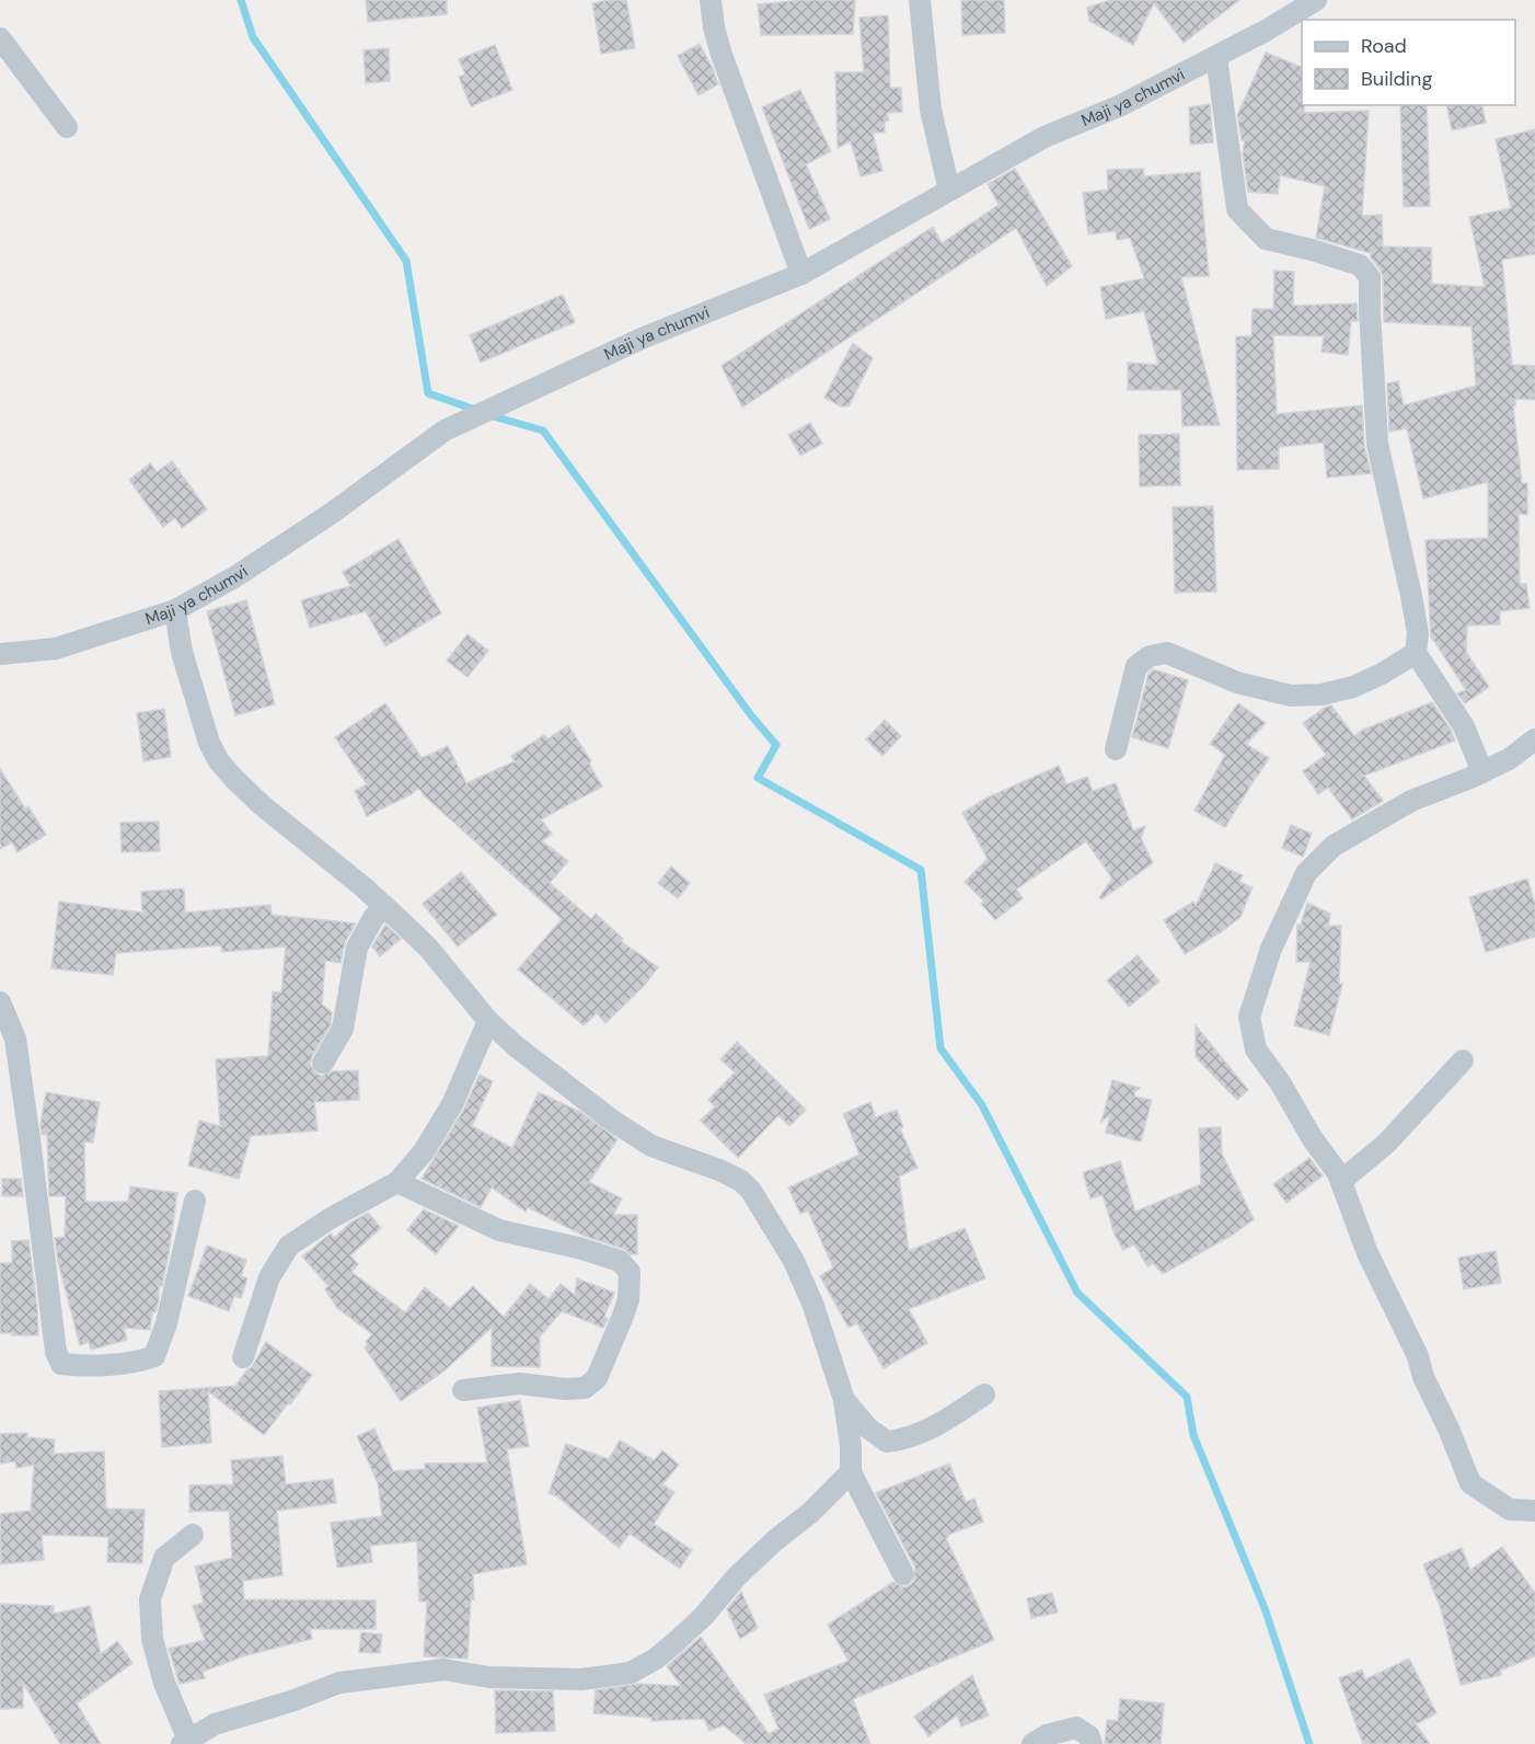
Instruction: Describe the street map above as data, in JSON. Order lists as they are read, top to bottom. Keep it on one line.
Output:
{"streets":{"street":["Maji ya chumvi"]},"legend":["Road","Building"]}
